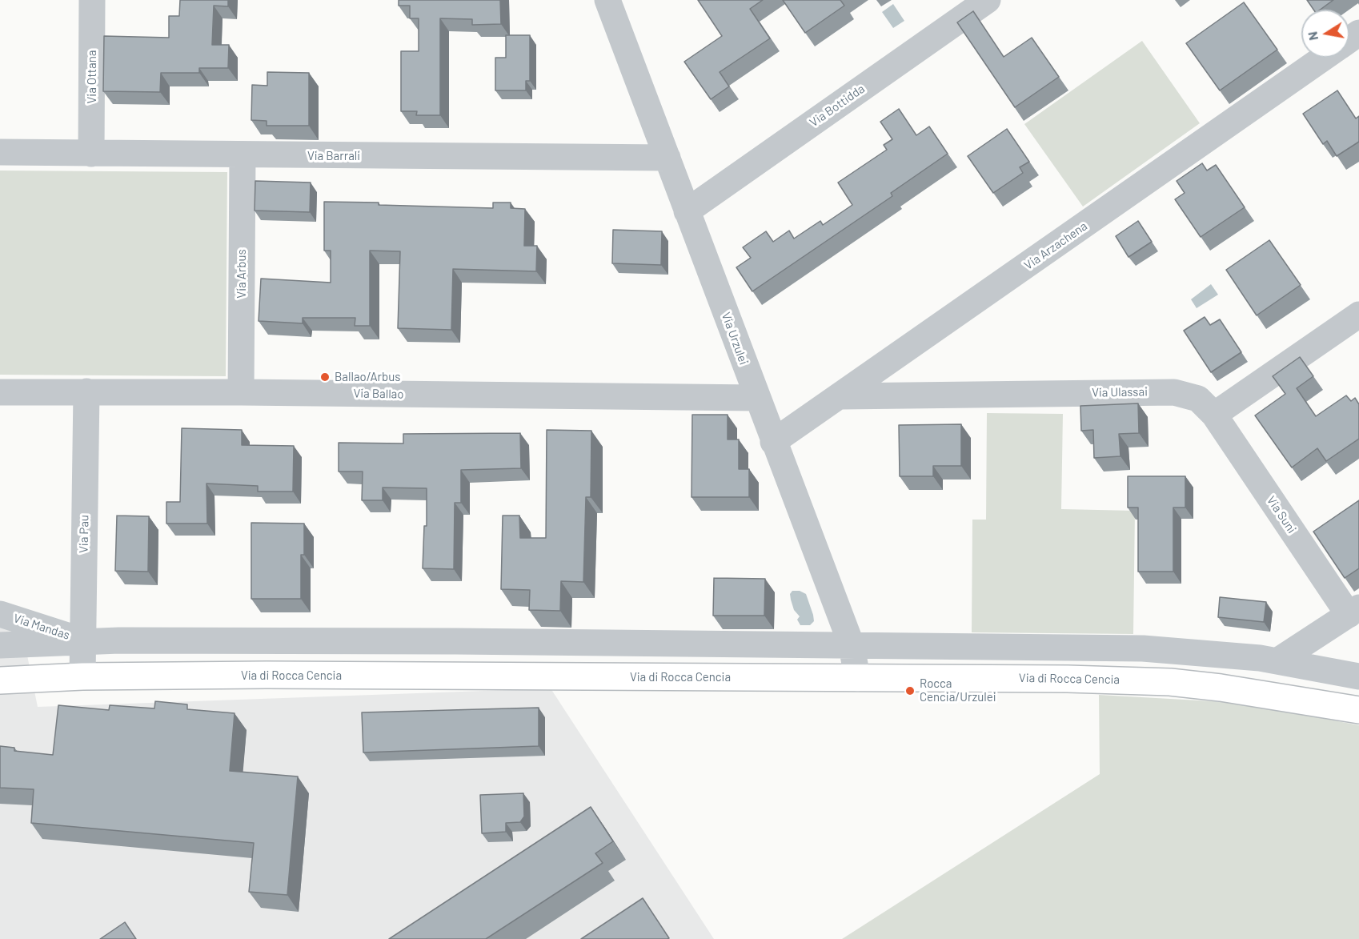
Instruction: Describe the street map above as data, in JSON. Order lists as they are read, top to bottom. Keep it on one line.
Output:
{"streets":{"main road":["Via di Rocca Cencia"],"street":["Via Ottana","Via Bottidda","Via Barrali","Via Arzachena","Via Arbus","Via Urzulei","Via Ulassai","Via Ballao","Via Suni","Via Pau","Via Mandas"]},"crossings":[["Via Ottana","Via Barrali"],["Via Bottidda","Via Urzulei"],["Via Barrali","Via Arbus"],["Via Barrali","Via Urzulei"],["Via Arzachena","Via Urzulei"],["Via Arzachena","Via Ulassai"],["Via Arbus","Via Ballao"],["Via Urzulei","Via Ballao"],["Via Urzulei","Via di Rocca Cencia"],["Via Ulassai","Via Suni"],["Via Ballao","Via Pau"],["Via Pau","Via Mandas"],["Via Pau","Via di Rocca Cencia"]],"places":["Ballao/Arbus","Rocca Cencia/Urzulei"],"north":"left"}
